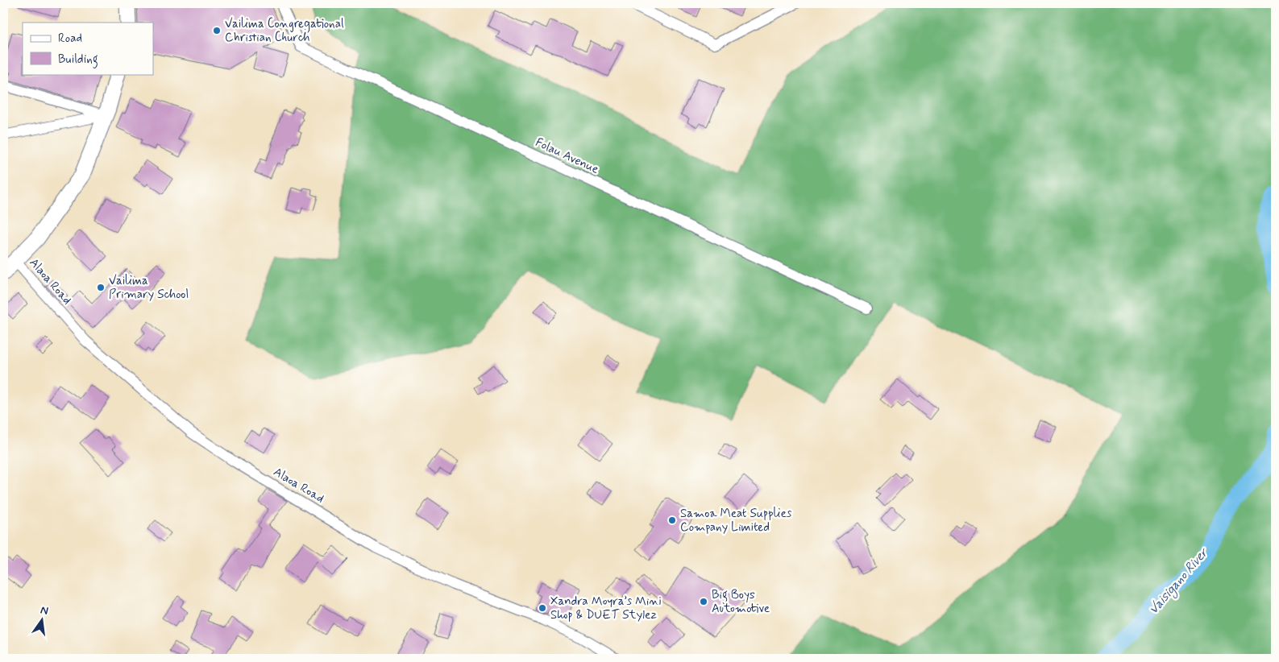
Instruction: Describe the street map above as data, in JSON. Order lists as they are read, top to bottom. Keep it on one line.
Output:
{"streets":{"street":["Folau Avenue","Alaoa Road"]},"water":["Vaisigano River"],"places":["Vailima Congregational Christian Church","Vailima Primary School","Samoa Meat Supplies Company Limited","Big Boys Automotive","Xandra Moyra’s Mini Shop & DUET Stylez"],"legend":["Road","Building"],"north":"top"}
